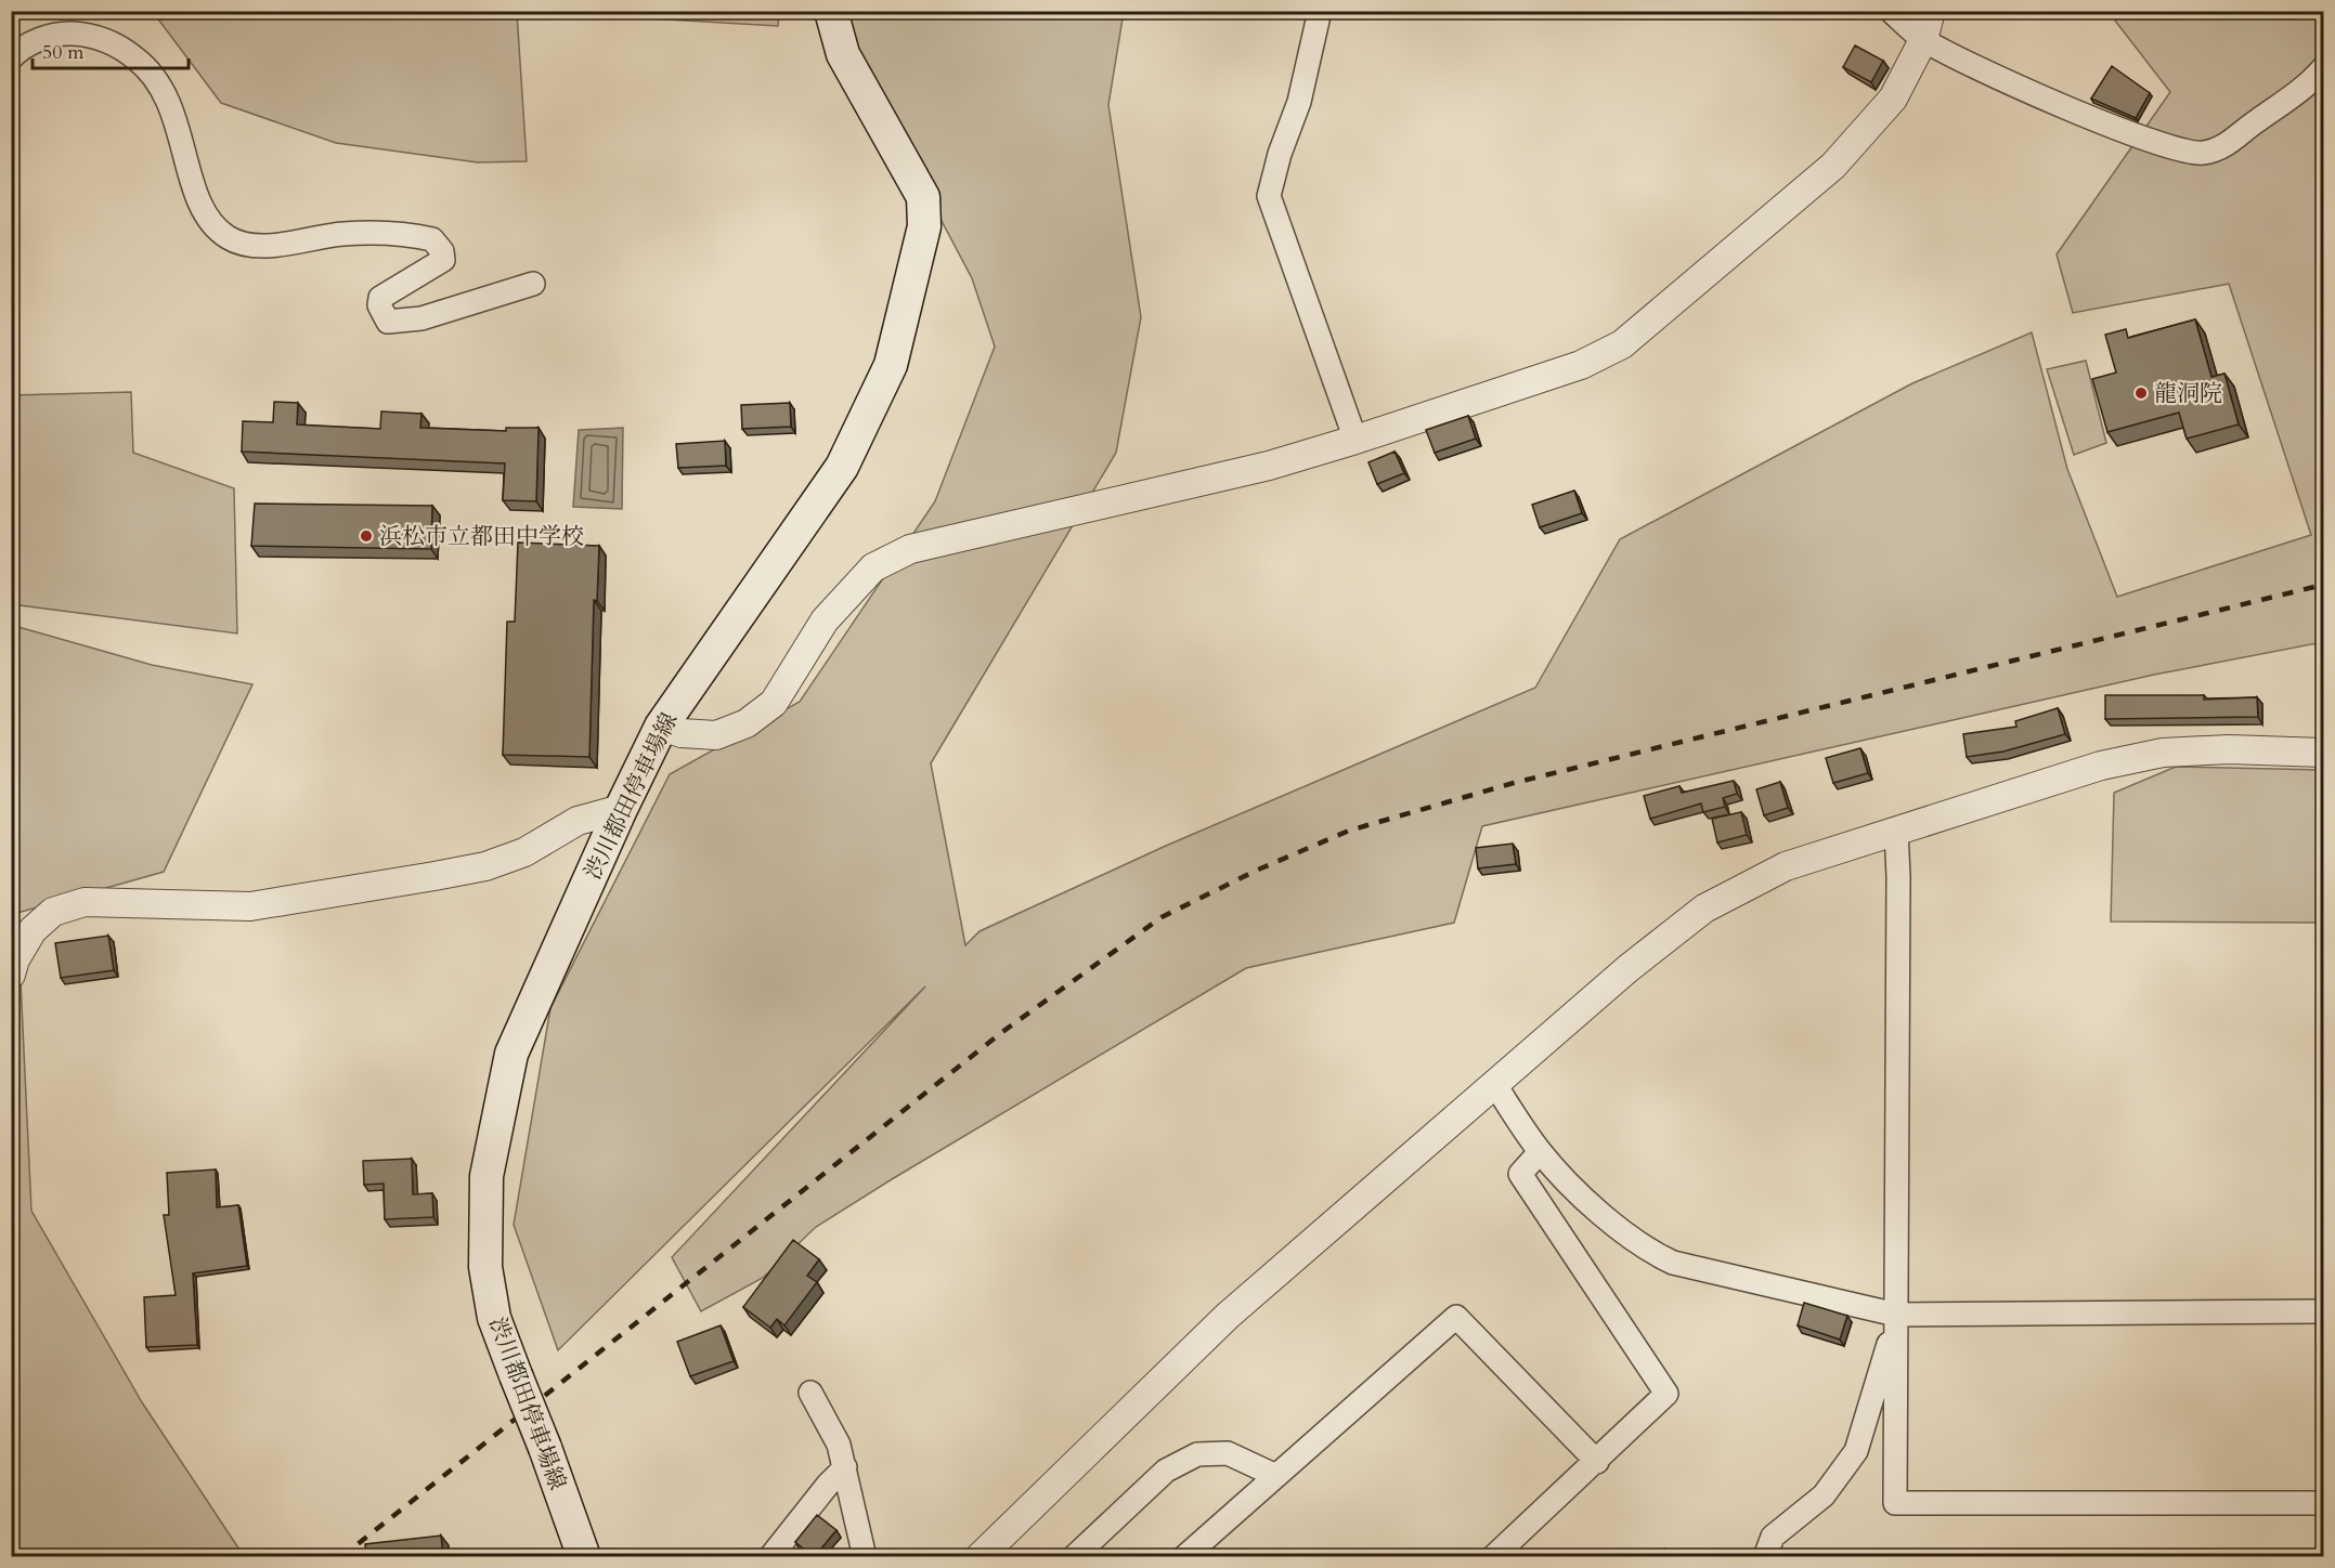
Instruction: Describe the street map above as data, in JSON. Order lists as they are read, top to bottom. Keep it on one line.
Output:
{"streets":{"main road":["渋川都田停車場線"]},"places":["龍洞院","浜松市立都田中学校"],"scale_bar":"50 m"}
